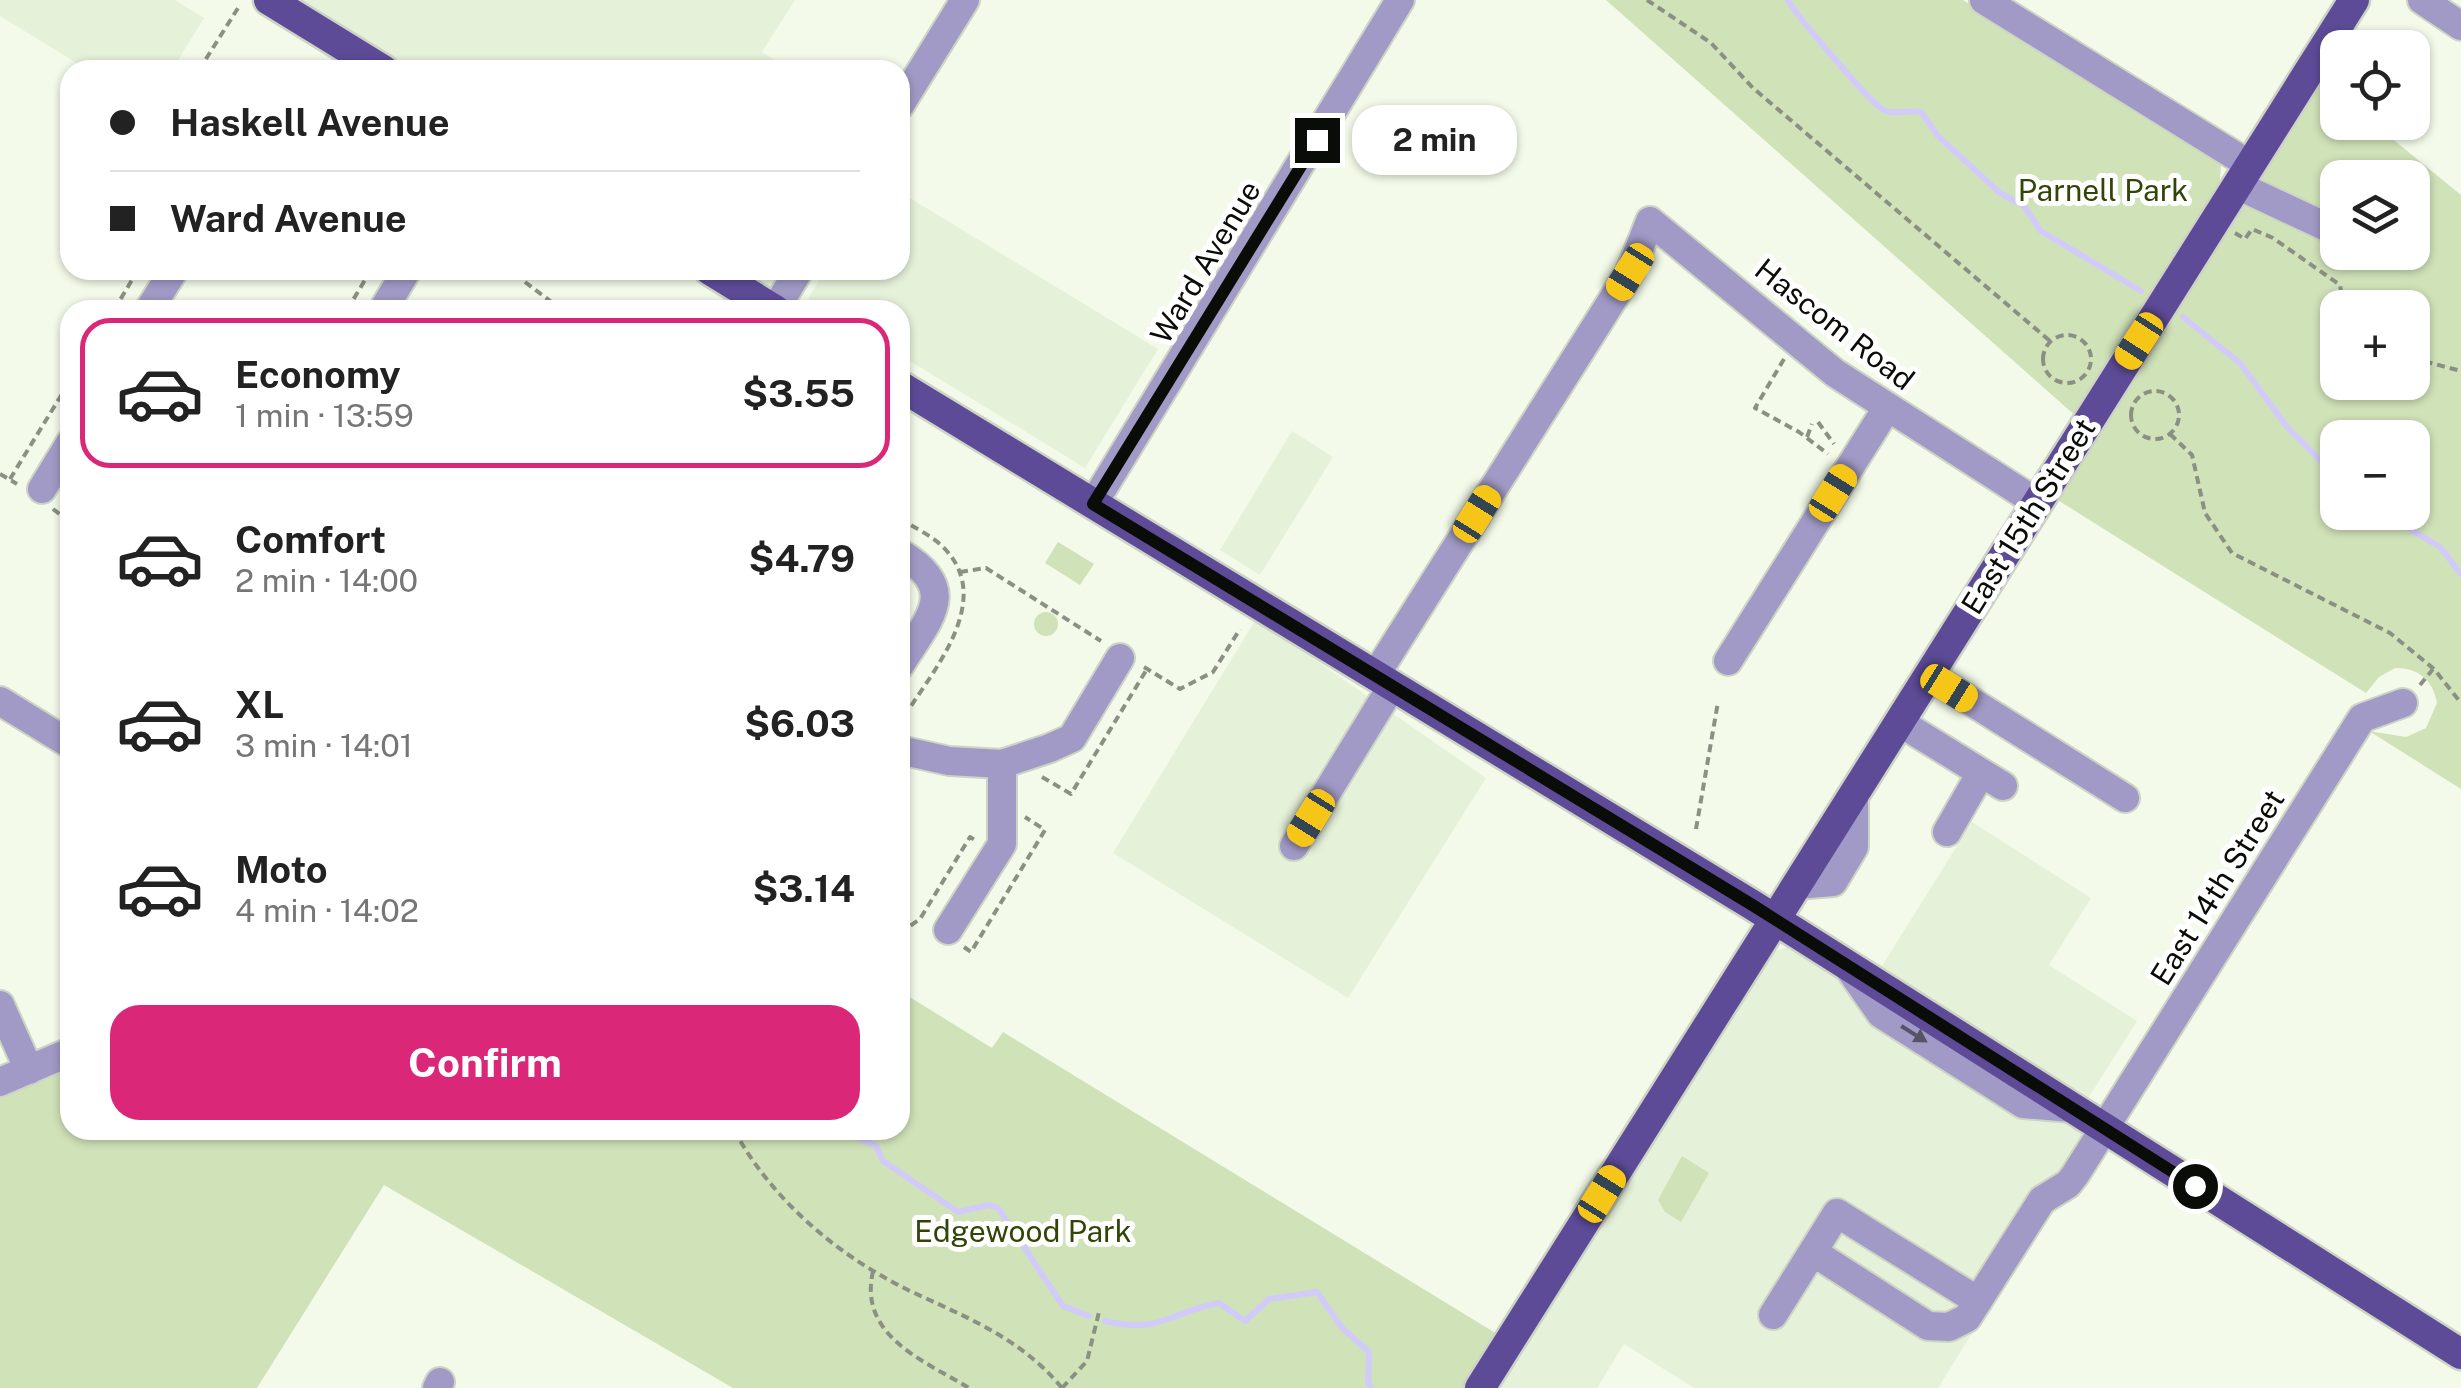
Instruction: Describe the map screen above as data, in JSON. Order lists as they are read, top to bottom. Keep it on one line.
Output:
{"streets":{"main road":["East 15th Street"],"street":["Ward Avenue","Hascom Road","East 14th Street"]},"crossings":[["Hascom Road","East 15th Street"]],"parks":["Parnell Park","Edgewood Park"],"page":{"map_buttons":["+","−"],"banner":["Haskell Avenue","Ward Avenue"],"bubble":"2 min","list":[{"name":"Economy","note":"1 min · 13:59","value":"$3.55"},{"name":"Comfort","note":"2 min · 14:00","value":"$4.79"},{"name":"XL","note":"3 min · 14:01","value":"$6.03"},{"name":"Moto","note":"4 min · 14:02","value":"$3.14"}],"buttons":"Confirm"}}
